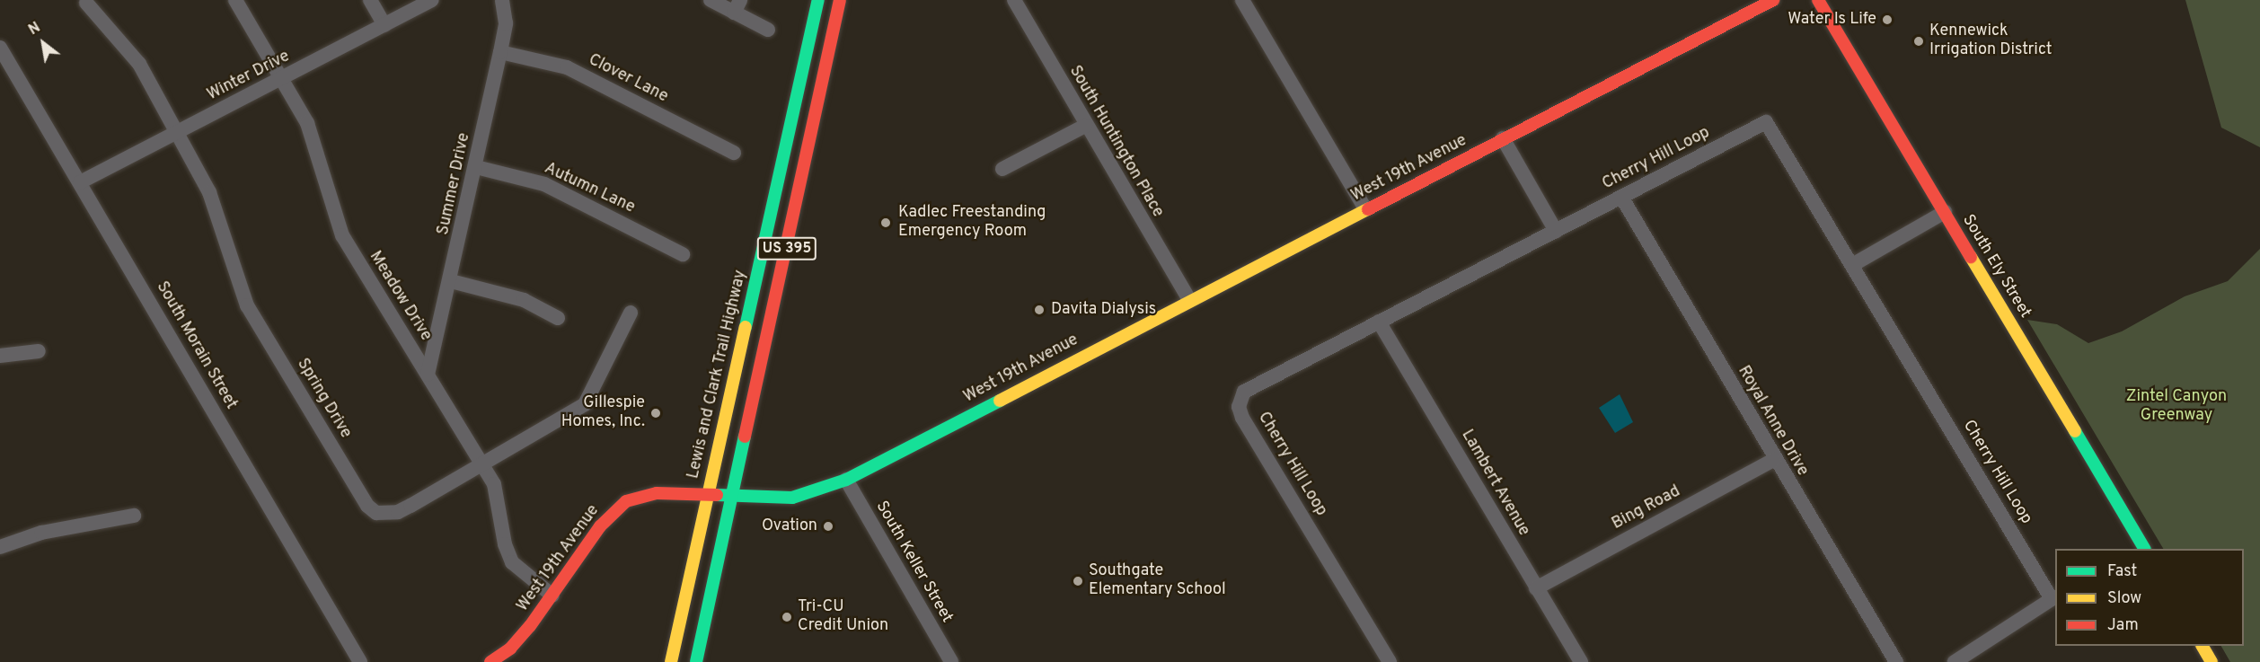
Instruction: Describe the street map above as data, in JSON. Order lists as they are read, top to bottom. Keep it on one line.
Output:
{"streets":{"main road":["West 19th Avenue","US 395","South Ely Street","Lewis and Clark Trail Highway"],"street":["Winter Drive","Clover Lane","South Huntington Place","Cherry Hill Loop","Summer Drive","Autumn Lane","Meadow Drive","South Morain Street","Spring Drive","Royal Anne Drive","Lambert Avenue","Bing Road","South Keller Street"]},"crossings":[["Winter Drive","Meadow Drive"],["Winter Drive","South Morain Street"],["Winter Drive","Spring Drive"],["Clover Lane","Summer Drive"],["South Huntington Place","West 19th Avenue"],["Cherry Hill Loop","Royal Anne Drive"],["Cherry Hill Loop","Lambert Avenue"],["West 19th Avenue","US 395"],["West 19th Avenue","Meadow Drive"],["West 19th Avenue","Lewis and Clark Trail Highway"],["West 19th Avenue","South Keller Street"],["Summer Drive","Autumn Lane"],["Summer Drive","Meadow Drive"],["Meadow Drive","Spring Drive"],["Royal Anne Drive","Bing Road"],["Lambert Avenue","Bing Road"]],"parks":["Zintel Canyon Greenway"],"places":["Water Is Life","Kennewick Irrigation District","Kadlec Freestanding Emergency Room","Davita Dialysis","Gillespie Homes, Inc.","Ovation","Southgate Elementary School","Tri-CU Credit Union"],"legend":["Fast","Slow","Jam"],"north":"top left"}
